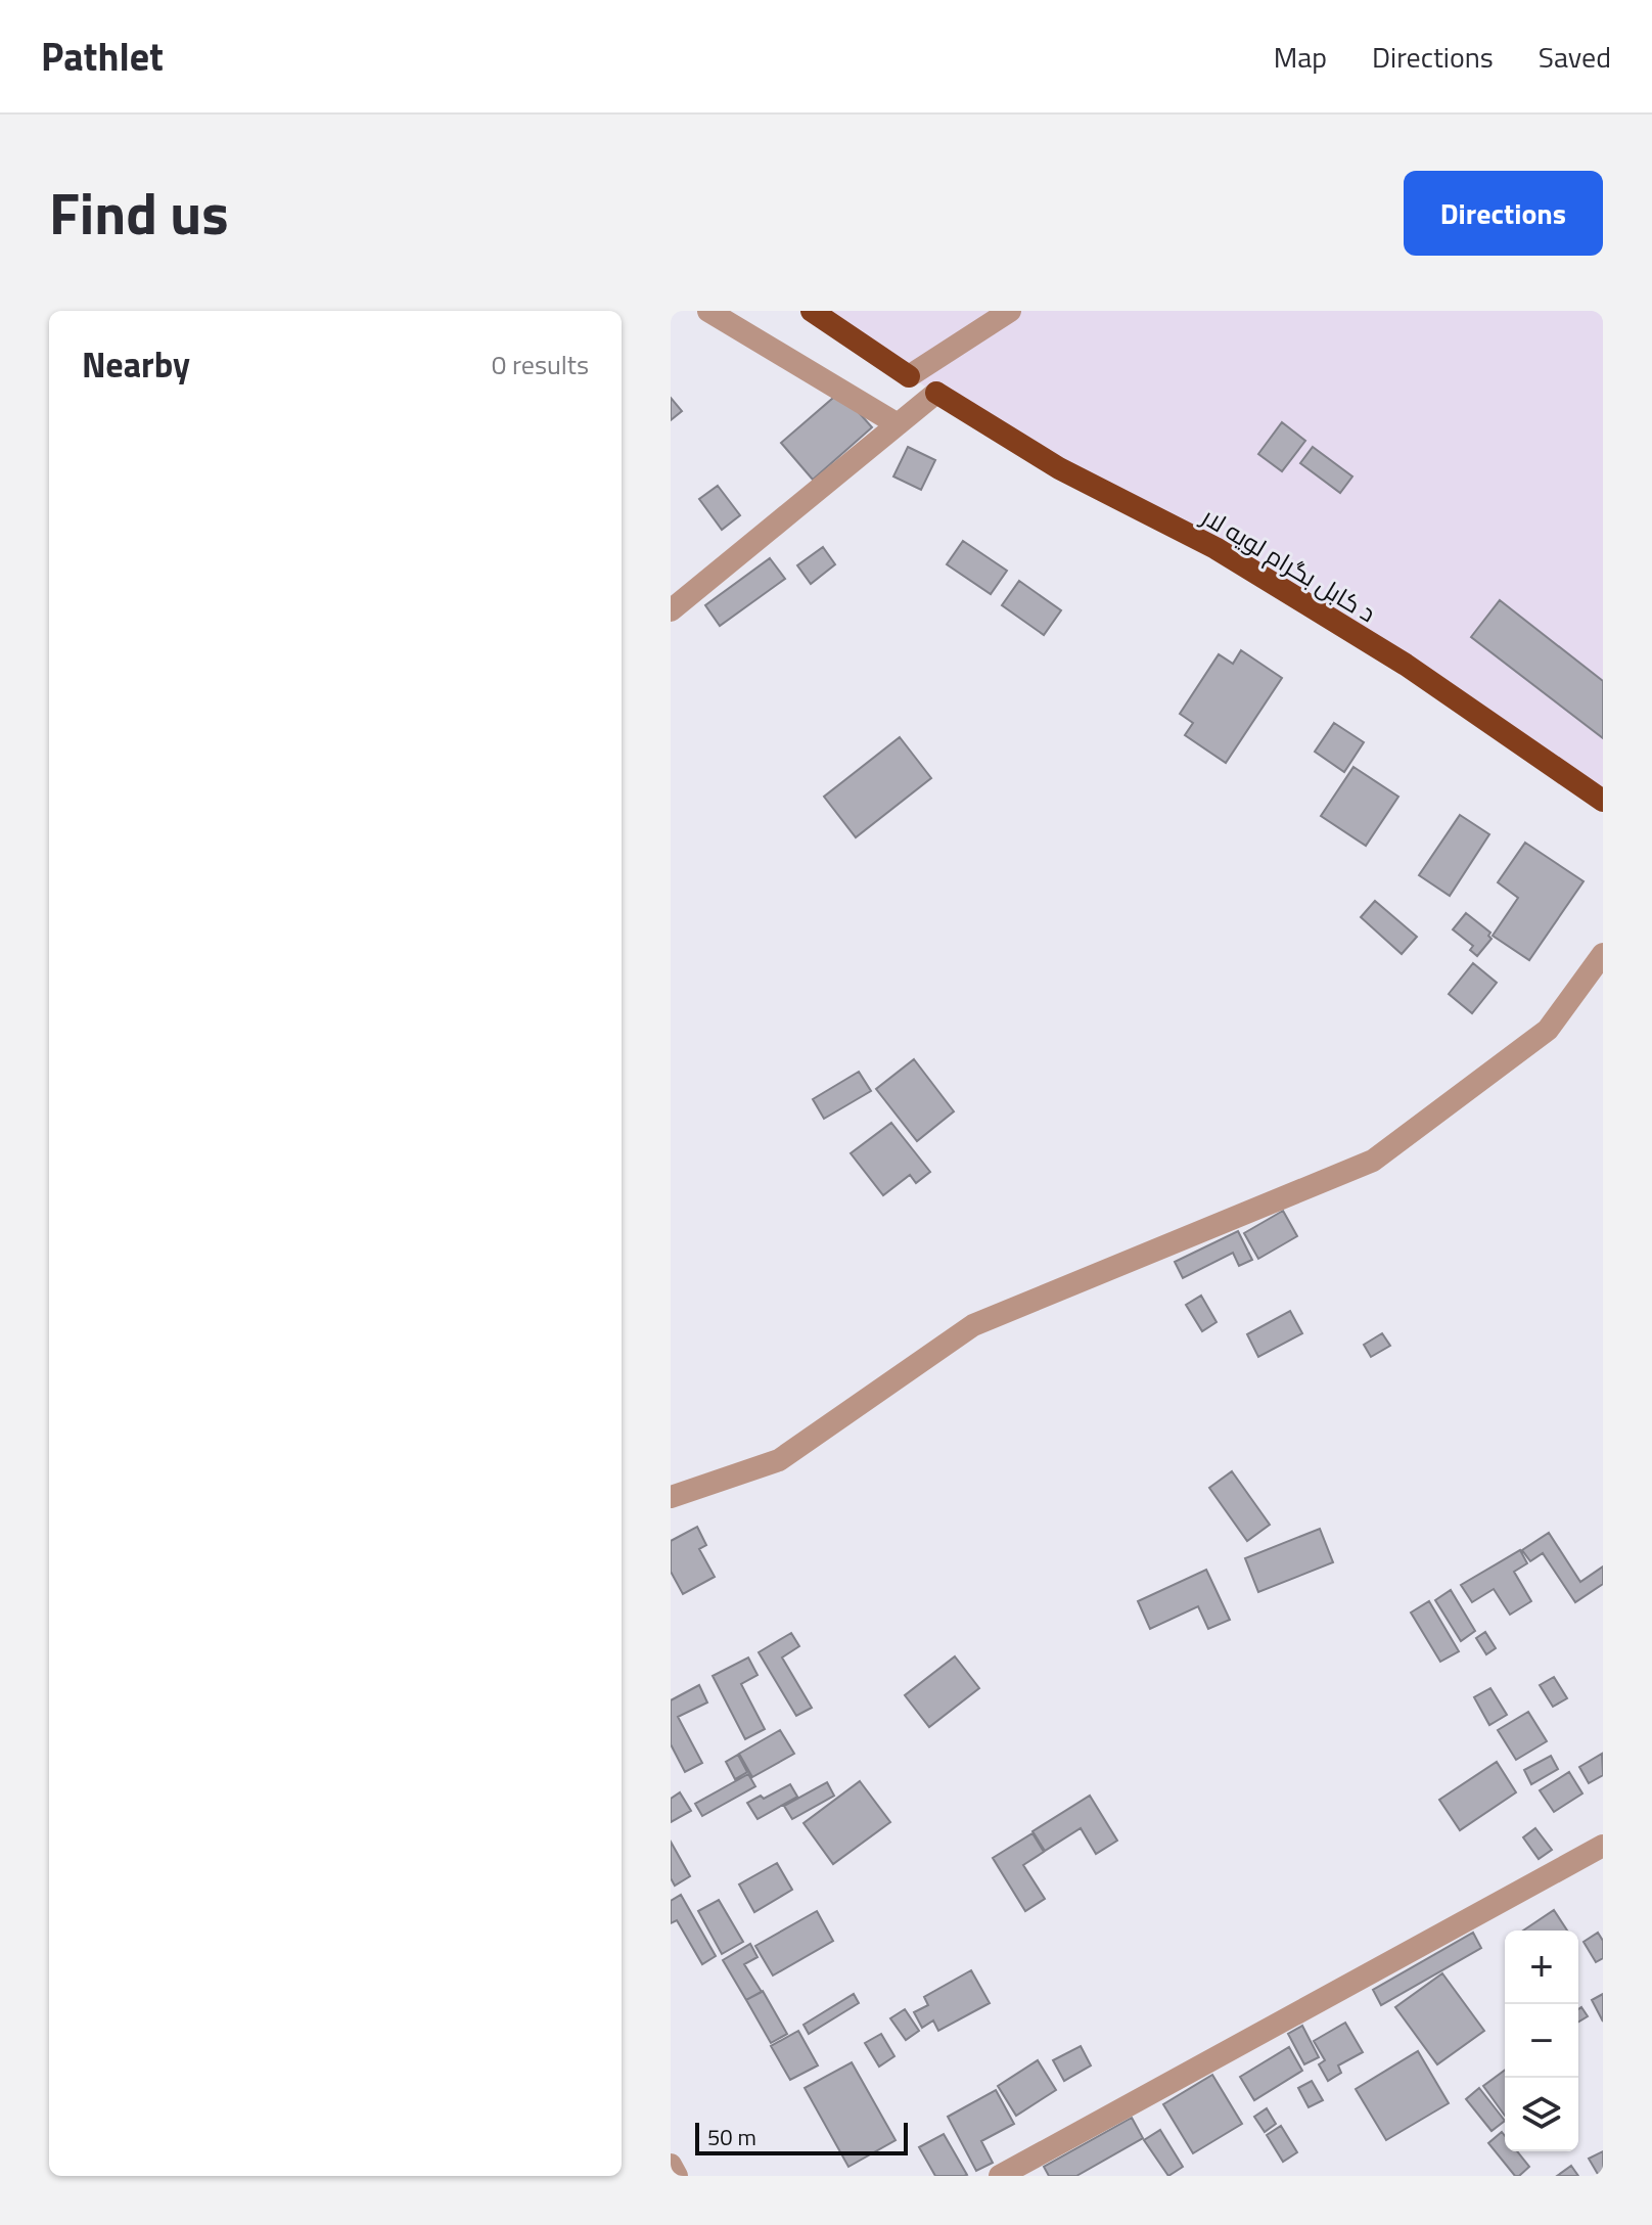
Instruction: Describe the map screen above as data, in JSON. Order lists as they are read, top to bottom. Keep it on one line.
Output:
{"streets":{"highway":["د کابل بگرام لویه لار"]},"scale_bar":"50 m","page":{"header":"Pathlet","nav":["Map","Directions","Saved"],"title":"Find us","buttons":"Directions","heading":["Nearby","0 results"],"map_buttons":["+","−"],"scale":"50 m"}}
